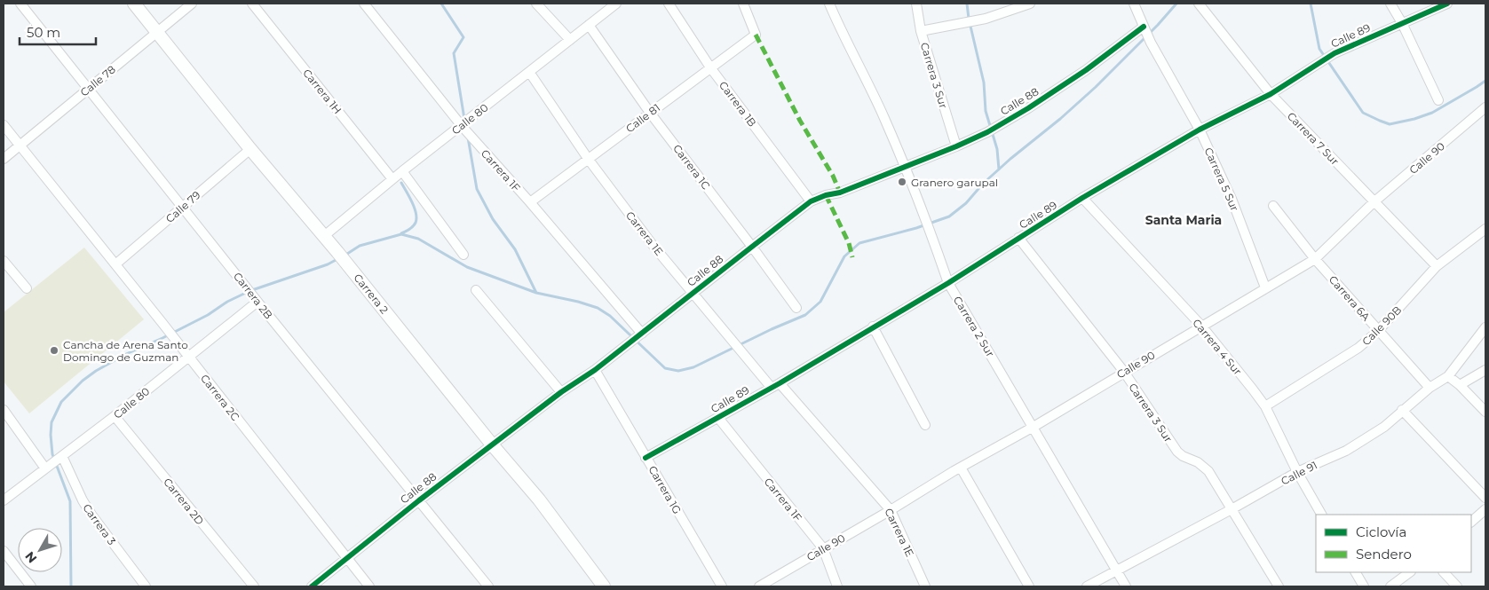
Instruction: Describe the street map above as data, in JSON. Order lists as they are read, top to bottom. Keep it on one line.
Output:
{"streets":{"street":["Calle 89","Carrera 3 Sur","Calle 78","Carrera 1H","Calle 88","Carrera 1B","Calle 81","Calle 80","Carrera 7 Sur","Calle 90","Carrera 1C","Carrera 1F","Carrera 5 Sur","Calle 79","Carrera 1E","Carrera 2","Carrera 2B","Carrera 6A","Calle 90B","Carrera 2 Sur","Carrera 4 Sur","Carrera 2C","Calle 91","Carrera 1G","Carrera 2D","Carrera 3"]},"crossings":[["Calle 89","Carrera 3 Sur"],["Calle 89","Carrera 7 Sur"],["Calle 89","Carrera 1F"],["Calle 89","Carrera 5 Sur"],["Calle 89","Carrera 1E"],["Calle 89","Carrera 2 Sur"],["Calle 89","Carrera 4 Sur"],["Calle 89","Carrera 1G"],["Carrera 3 Sur","Calle 88"],["Carrera 3 Sur","Calle 90"],["Carrera 3 Sur","Calle 91"],["Calle 78","Carrera 2"],["Calle 78","Carrera 2B"],["Calle 78","Carrera 2C"],["Carrera 1H","Calle 80"],["Calle 88","Carrera 1B"],["Calle 88","Carrera 1C"],["Calle 88","Carrera 1F"],["Calle 88","Carrera 5 Sur"],["Calle 88","Carrera 1E"],["Calle 88","Carrera 2"],["Calle 88","Carrera 2B"],["Calle 88","Carrera 2 Sur"],["Calle 88","Carrera 2C"],["Calle 88","Carrera 1G"],["Carrera 1B","Calle 81"],["Calle 81","Carrera 1C"],["Calle 81","Carrera 1F"],["Calle 81","Carrera 1E"],["Calle 80","Carrera 1C"],["Calle 80","Carrera 1F"],["Calle 80","Carrera 1E"],["Calle 80","Carrera 2"],["Calle 80","Carrera 2B"],["Calle 80","Carrera 2C"],["Calle 80","Carrera 2D"],["Calle 80","Carrera 3"],["Carrera 7 Sur","Calle 90"],["Carrera 7 Sur","Calle 90B"],["Calle 90","Carrera 1F"],["Calle 90","Carrera 5 Sur"],["Calle 90","Carrera 1E"],["Calle 90","Carrera 6A"],["Calle 90","Carrera 2 Sur"],["Calle 90","Carrera 4 Sur"],["Calle 79","Carrera 2"],["Calle 79","Carrera 2B"],["Calle 79","Carrera 2C"],["Carrera 6A","Calle 90B"],["Carrera 6A","Calle 91"],["Calle 90B","Carrera 4 Sur"],["Carrera 2 Sur","Calle 91"],["Carrera 4 Sur","Calle 91"]],"districts":["Santa Maria"],"places":["Granero garupal","Cancha de Arena Santo Domingo de Guzman"],"legend":["Ciclovía","Sendero"],"scale_bar":"50 m","north":"bottom left"}
